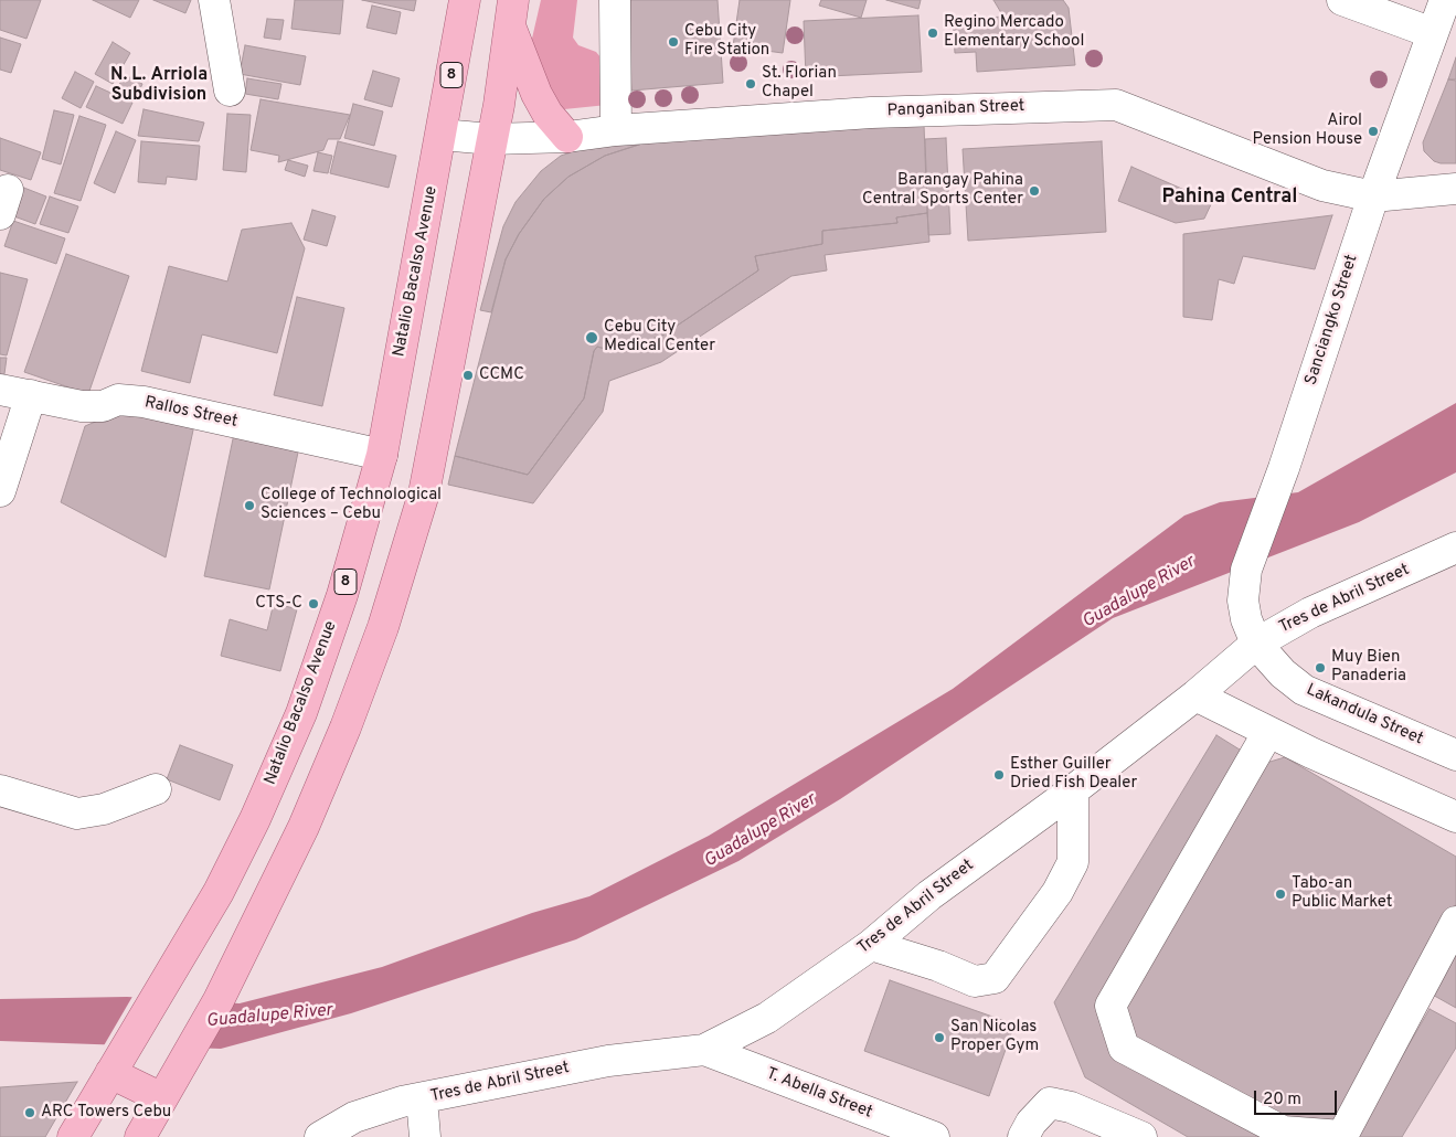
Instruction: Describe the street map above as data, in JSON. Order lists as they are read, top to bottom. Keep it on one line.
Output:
{"streets":{"main road":["8","Natalio Bacalso Avenue"],"street":["Panganiban Street","Sanciangko Street","Rallos Street","Tres de Abril Street","Lakandula Street","T. Abella Street"]},"crossings":[["Panganiban Street","Natalio Bacalso Avenue"],["Panganiban Street","Sanciangko Street"],["Natalio Bacalso Avenue","Rallos Street"],["Sanciangko Street","Tres de Abril Street"],["Sanciangko Street","Lakandula Street"],["Tres de Abril Street","Lakandula Street"],["Tres de Abril Street","T. Abella Street"]],"districts":["N. L. Arriola Subdivision","Pahina Central"],"water":["Guadalupe River"],"places":["Regino Mercado Elementary School","Cebu City Fire Station","St. Florian Chapel","Airol Pension House","Barangay Pahina Central Sports Center","Cebu City Medical Center","CCMC","College of Technological Sciences – Cebu","CTS-C","Muy Bien Panaderia","Esther Guiller Dried Fish Dealer","Tabo-an Public Market","San Nicolas Proper Gym","ARC Towers Cebu"],"scale_bar":"20 m"}
